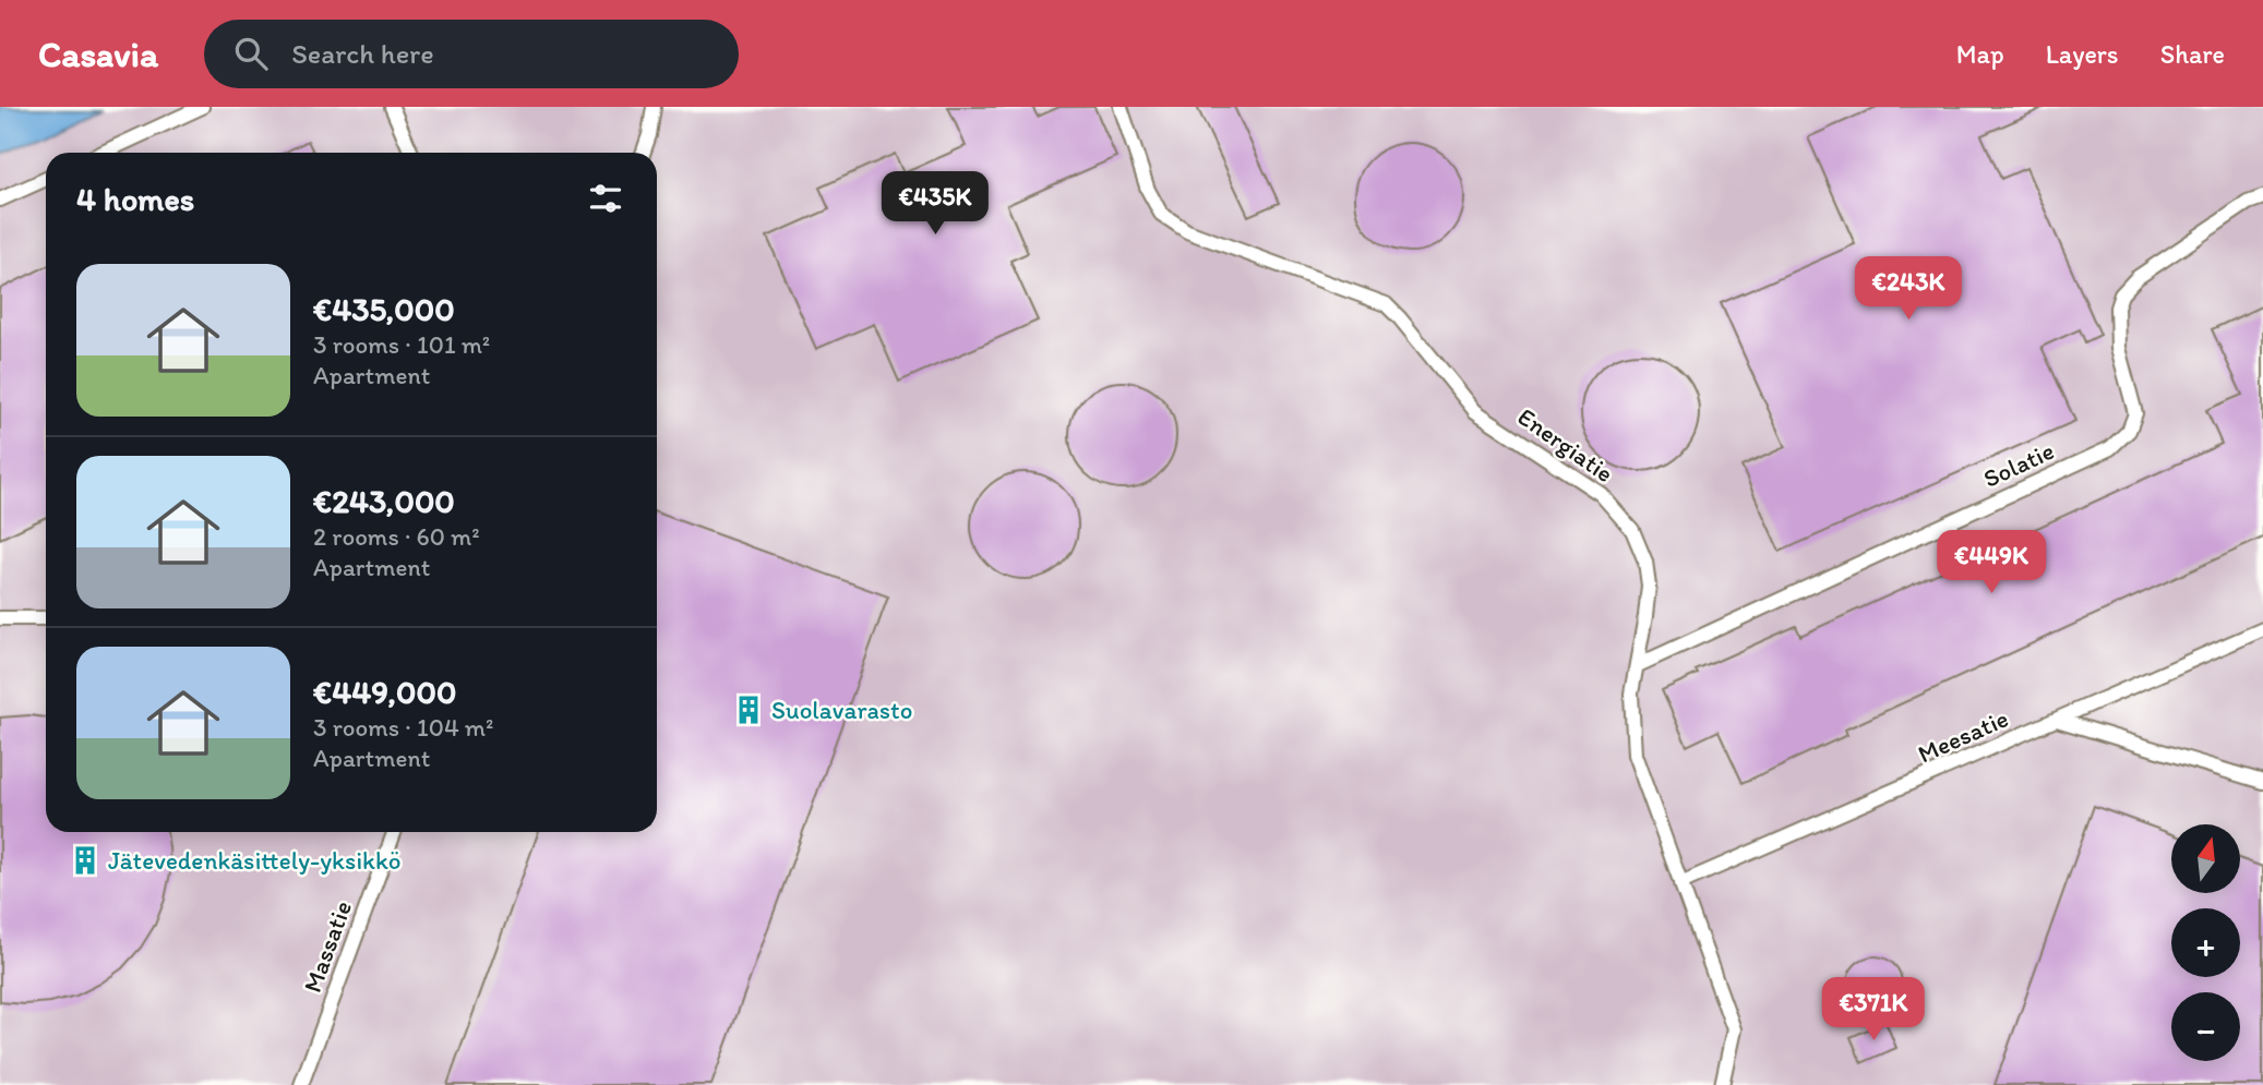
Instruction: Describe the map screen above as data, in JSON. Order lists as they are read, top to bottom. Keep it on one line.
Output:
{"streets":{"lane":["Energiatie","Solatie","Meesatie","Massatie"]},"crossings":[["Energiatie","Solatie"],["Energiatie","Meesatie"]],"places":{"building":["Suolavarasto","Jätevedenkäsittely-yksikkö"]},"north":"top","page":{"header":"Casavia","search":"Search here","nav":["Map","Layers","Share"],"heading":"4 homes","price":["€435K","€243K","€449K","€371K"],"list":[{"name":"€435,000","note":"3 rooms · 101 m² · Apartment"},{"name":"€243,000","note":"2 rooms · 60 m² · Apartment"},{"name":"€449,000","note":"3 rooms · 104 m² · Apartment"}],"map_buttons":["+","−"]}}
